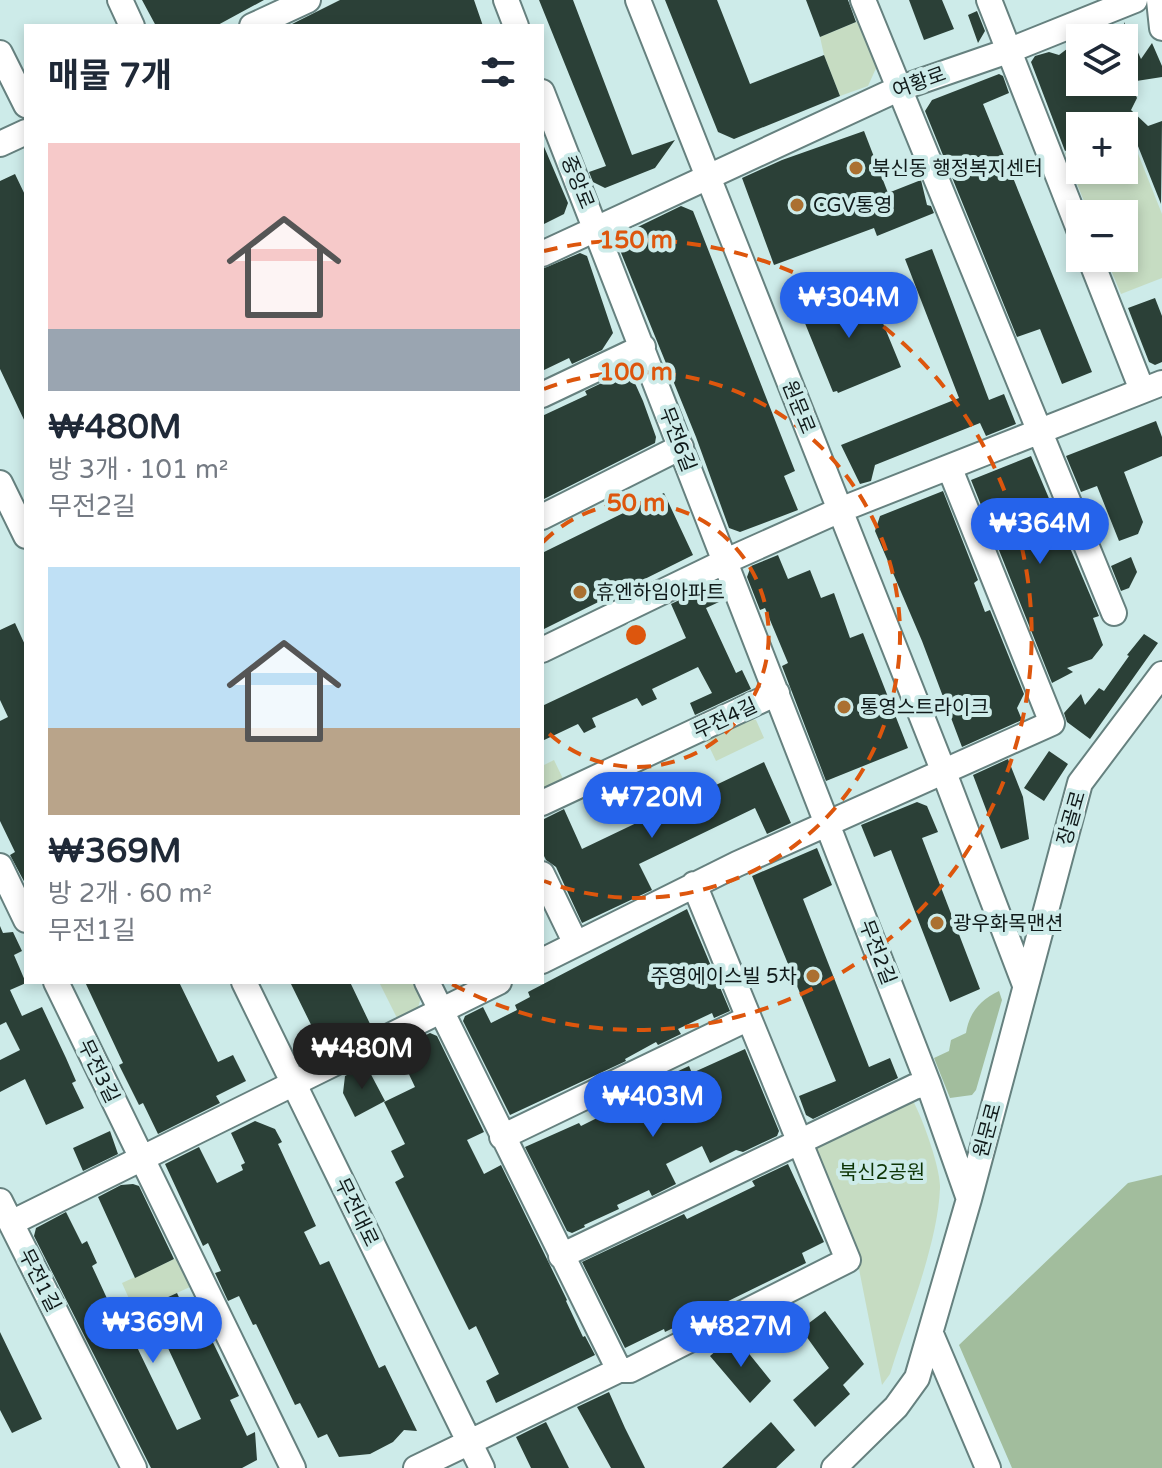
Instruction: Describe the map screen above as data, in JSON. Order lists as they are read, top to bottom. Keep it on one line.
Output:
{"streets":{"street":["여황로","중앙로","원문로","무전6길","무전4길","장골로","무전2길","무전3길","무전대로","무전1길"]},"crossings":[["여황로","원문로"],["중앙로","무전6길"],["원문로","장골로"],["원문로","무전2길"],["무전6길","무전4길"],["무전4길","무전2길"],["무전3길","무전1길"],["무전대로","무전1길"]],"parks":["북신2공원"],"places":["북신동 행정복지센터","CGV통영","휴엔하임아파트","통영스트라이크","광우화목맨션","주영에이스빌 5차"],"page":{"map_buttons":["+","−"],"heading":"매물 7개","list":[{"name":"₩480M","note":"방 3개 · 101 m² · 무전2길"},{"name":"₩369M","note":"방 2개 · 60 m² · 무전1길"}],"price":["₩304M","₩364M","₩720M","₩480M","₩403M","₩369M","₩827M"]},"rings":["150 m","100 m","50 m"]}
